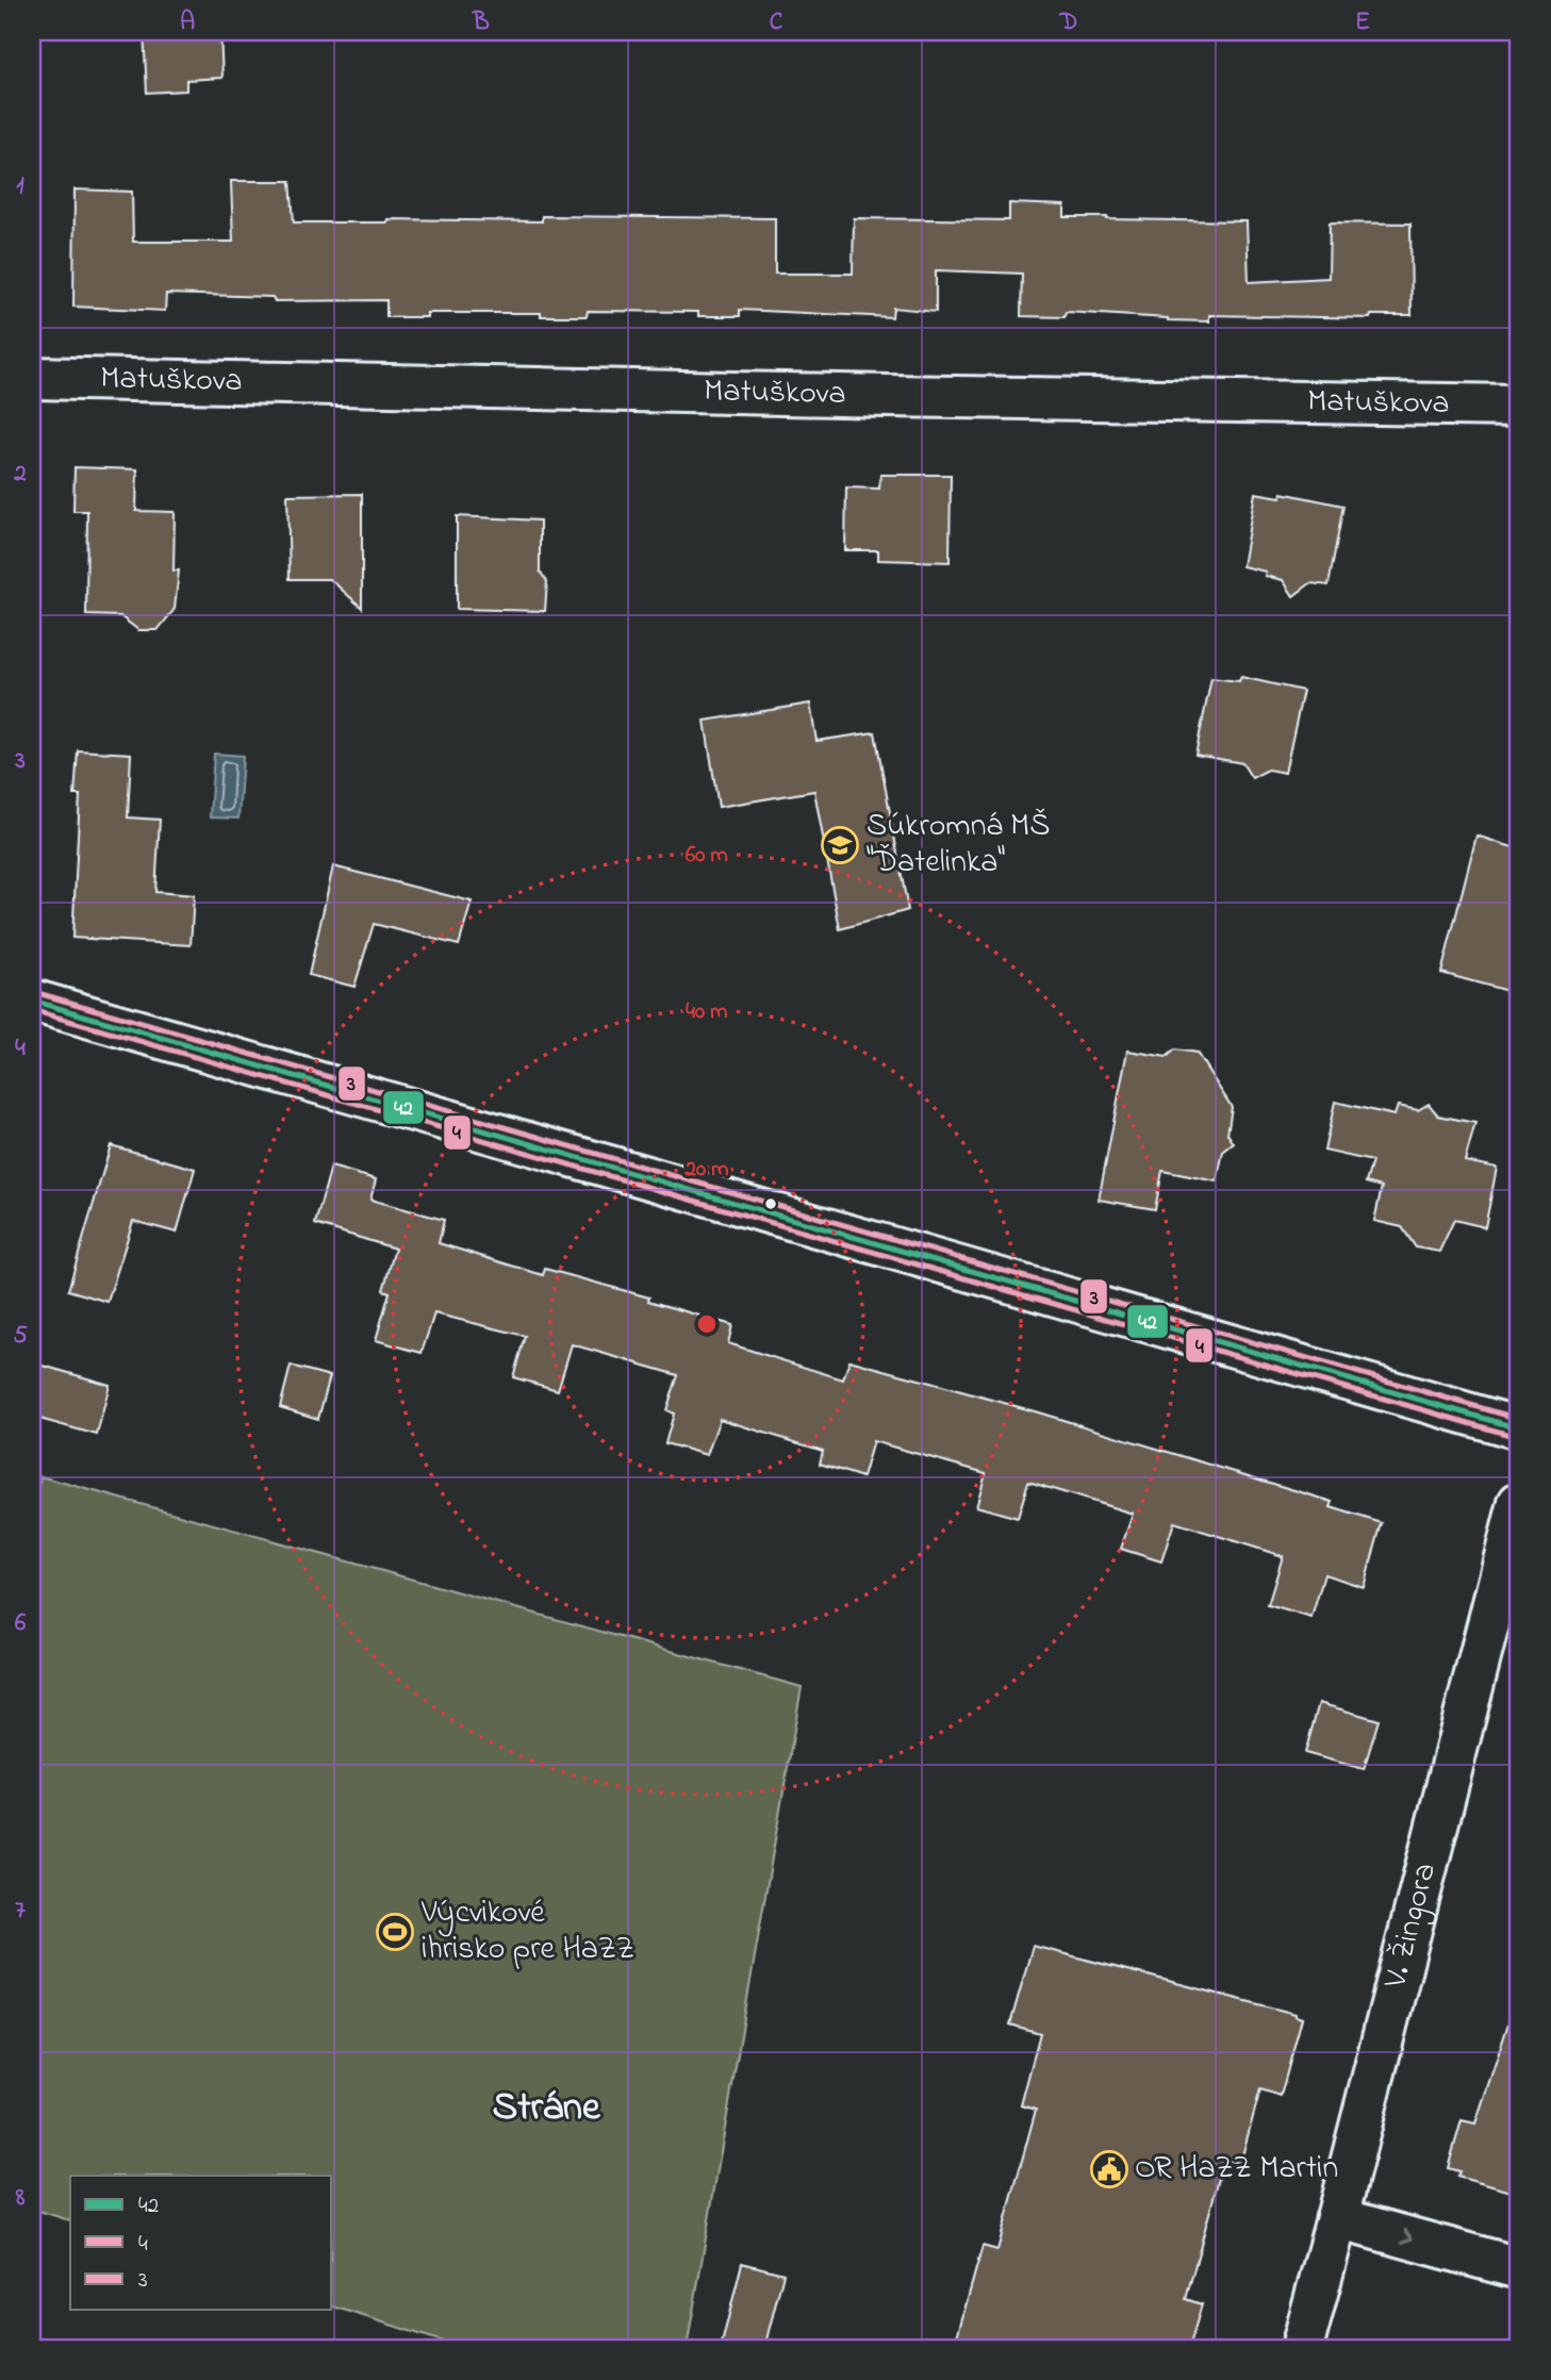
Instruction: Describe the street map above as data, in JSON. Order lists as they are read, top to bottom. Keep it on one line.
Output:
{"streets":{"street":["Matuškova","V. Žingora"]},"districts":["Stráne"],"places":{"school or university":["Súkromná MŠ \"Ďatelinka\""],"sports":["Výcvikové ihrisko pre HaZZ"],"public building":["OR HaZZ Martin"]},"lines":["transit line 3","transit line 42","transit line 4"],"legend":["42","4","3"],"grid":{"columns":["A","B","C","D","E"],"rows":["1","2","3","4","5","6","7","8"]},"rings":["60 m","40 m","20 m"]}
